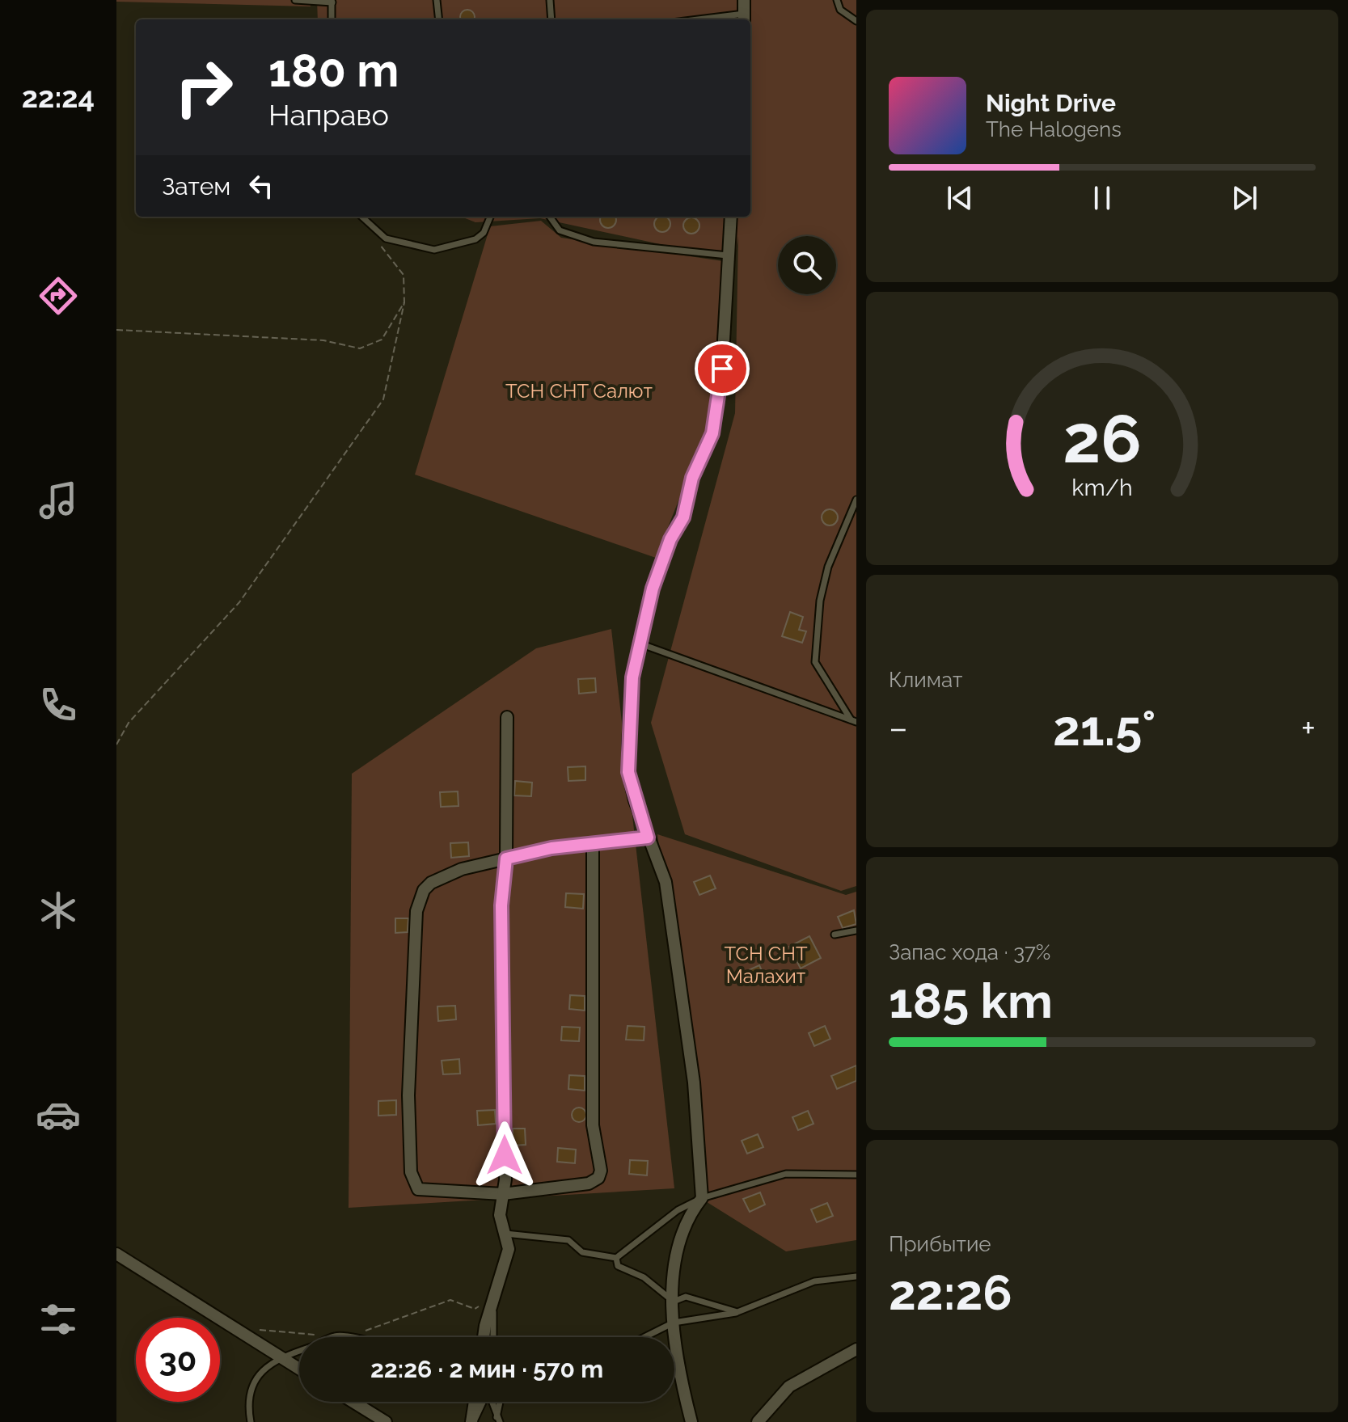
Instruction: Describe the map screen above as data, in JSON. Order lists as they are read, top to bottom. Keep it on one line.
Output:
{"parks":["ТСН СНТ Салют","ТСН СНТ Малахит"],"page":{"tabs":"22:24","turn":["180 m","Направо"],"song":["Night Drive","The Halogens"],"then":"Затем","tile":["Климат",["Запас хода · 37%","185 km"],["Прибытие","22:26"]],"heat":["−","21.5°","+"],"limit":"30","trip":"22:26 · 2 мин · 570 m","gauge":["26","km/h"]}}
